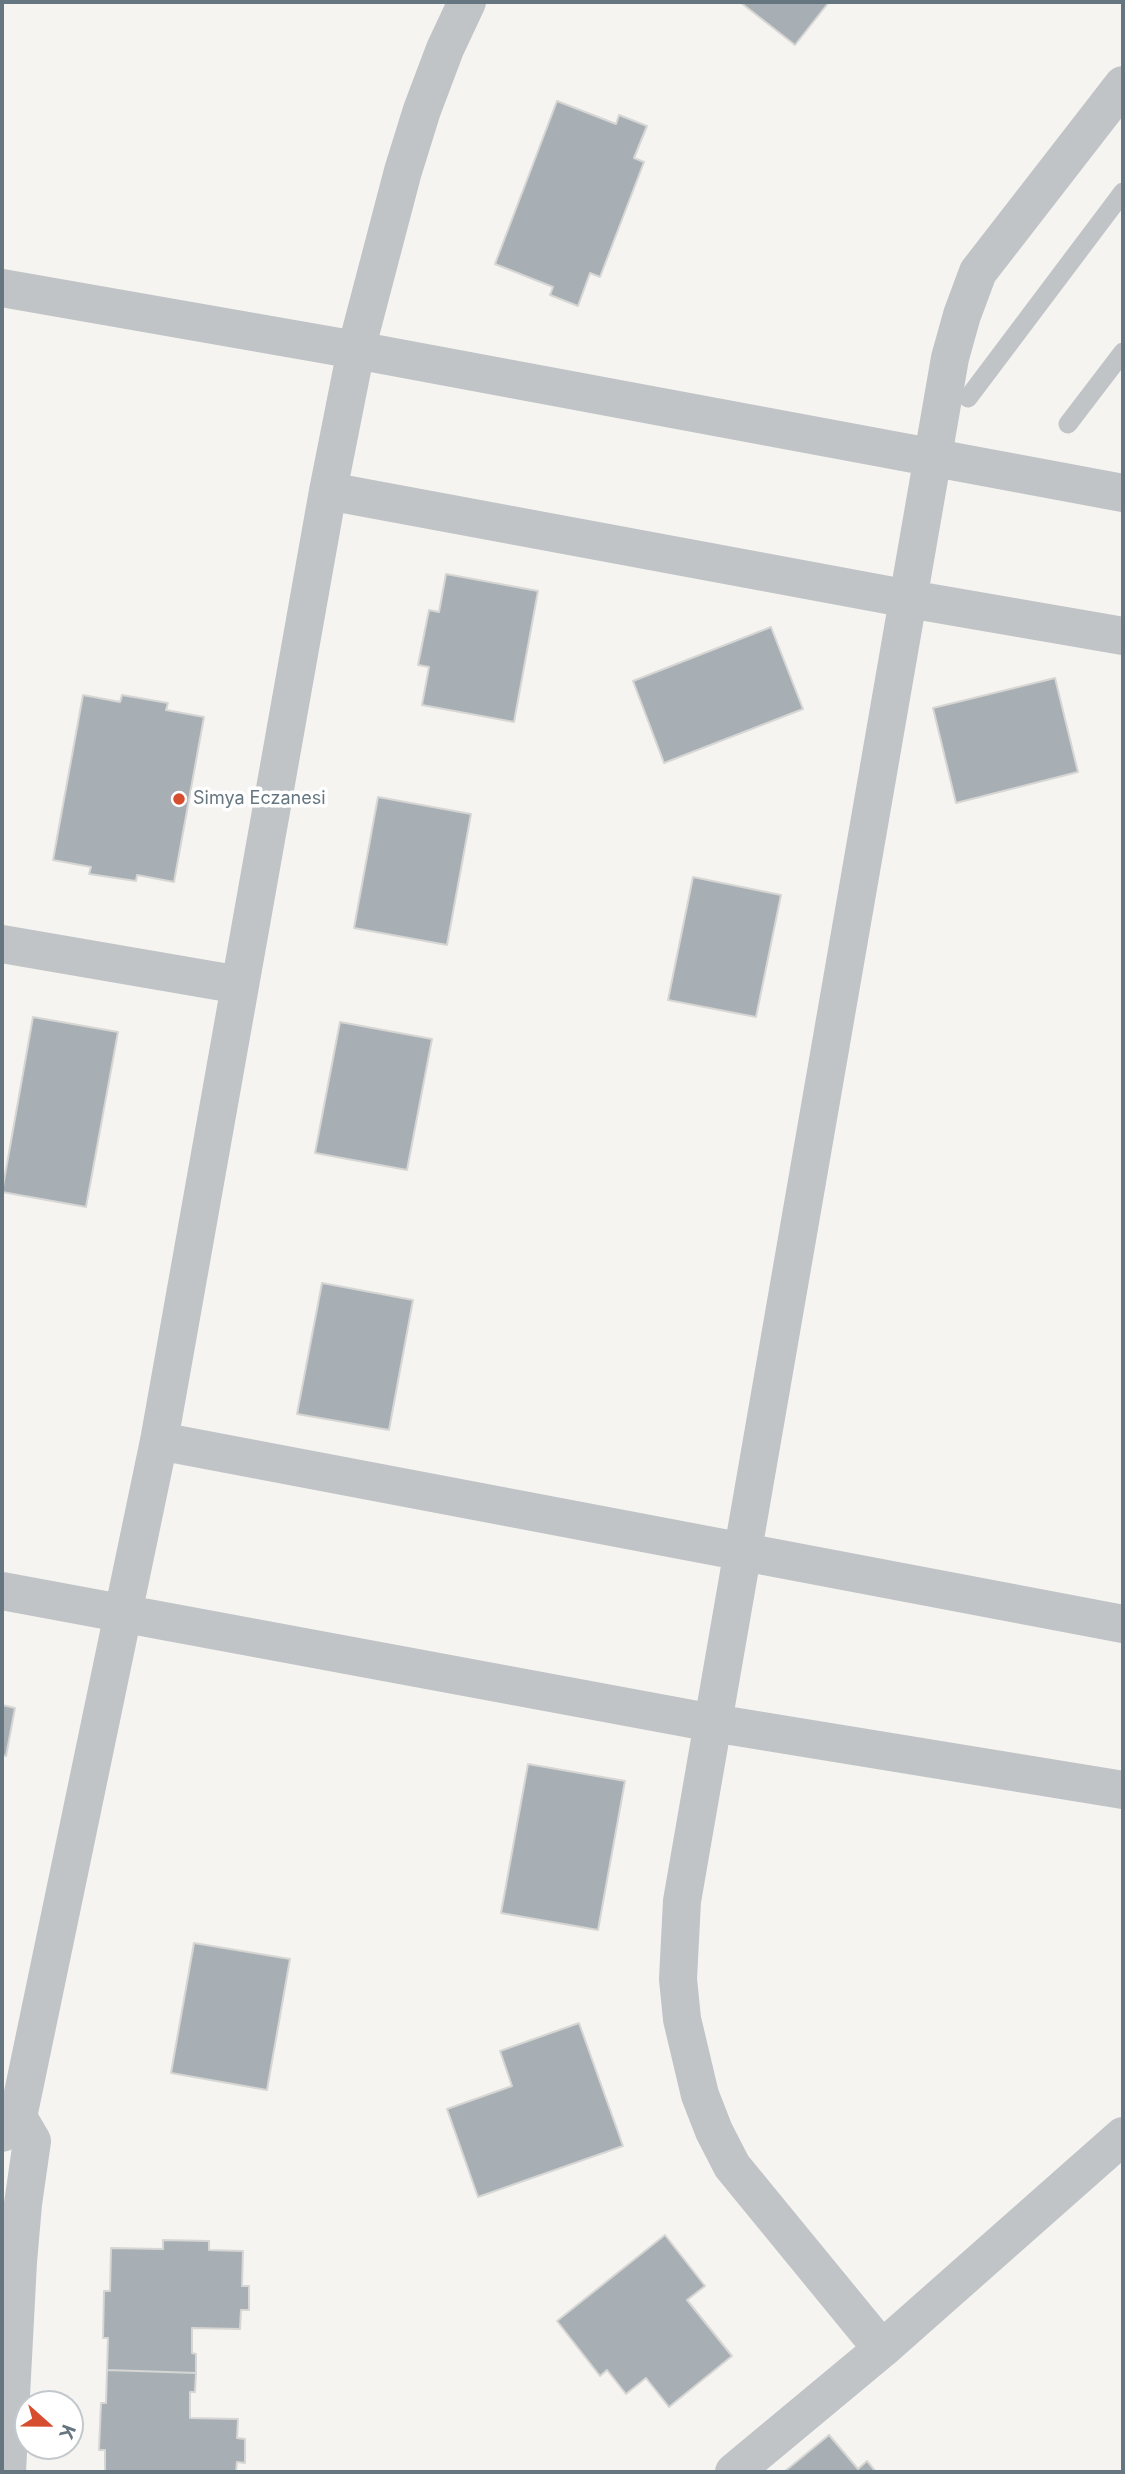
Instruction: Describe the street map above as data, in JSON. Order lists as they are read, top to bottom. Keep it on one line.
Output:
{"places":["Simya Eczanesi"],"north":"right"}
